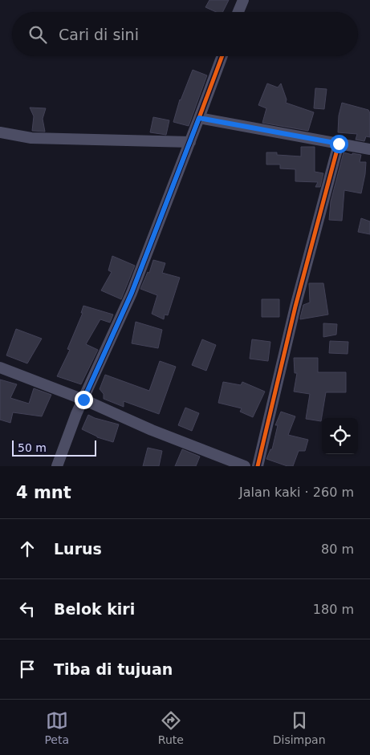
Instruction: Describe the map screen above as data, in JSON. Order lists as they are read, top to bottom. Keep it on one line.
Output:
{"scale_bar":"50 m","page":{"search":"Cari di sini","scale":"50 m","heading":["4 mnt","Jalan kaki · 260 m"],"list":[["Lurus","80 m"],["Belok kiri","180 m"],"Tiba di tujuan"],"nav":["Peta","Rute","Disimpan"]}}
